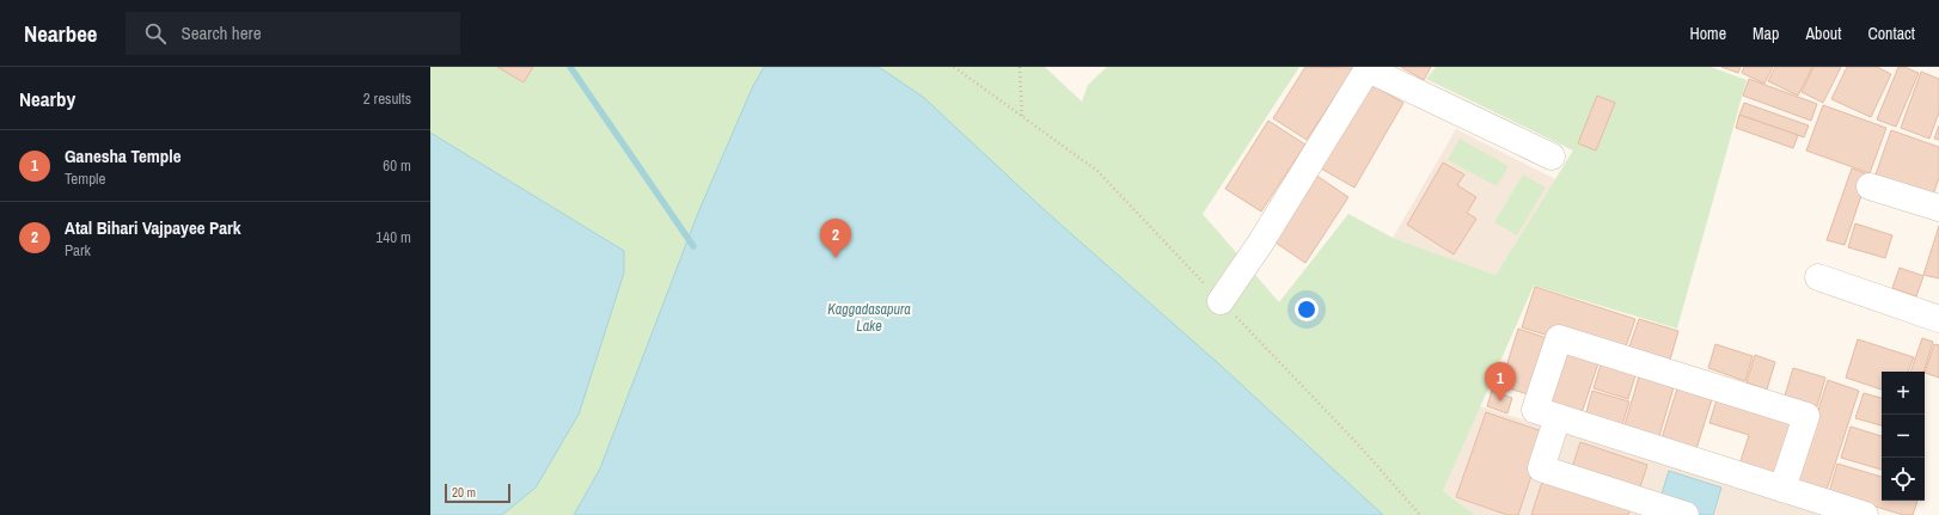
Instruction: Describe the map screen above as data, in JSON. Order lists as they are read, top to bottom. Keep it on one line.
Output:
{"water":["Kaggadasapura Lake"],"scale_bar":"20 m","page":{"header":"Nearbee","search":"Search here","nav":["Home","Map","About","Contact"],"heading":["Nearby","2 results"],"list":[{"mark":"1","name":"Ganesha Temple","note":"Temple","value":"60 m"},{"mark":"2","name":"Atal Bihari Vajpayee Park","note":"Park","value":"140 m"}],"pins":["2","1"],"map_buttons":["+","−"],"scale":"20 m"}}
